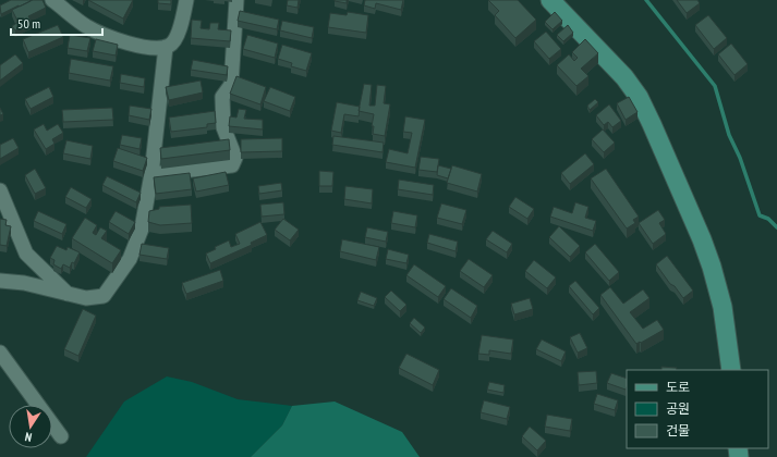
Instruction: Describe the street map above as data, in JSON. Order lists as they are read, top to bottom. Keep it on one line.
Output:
{"legend":["도로","공원","건물"],"scale_bar":"50 m","north":"bottom"}
